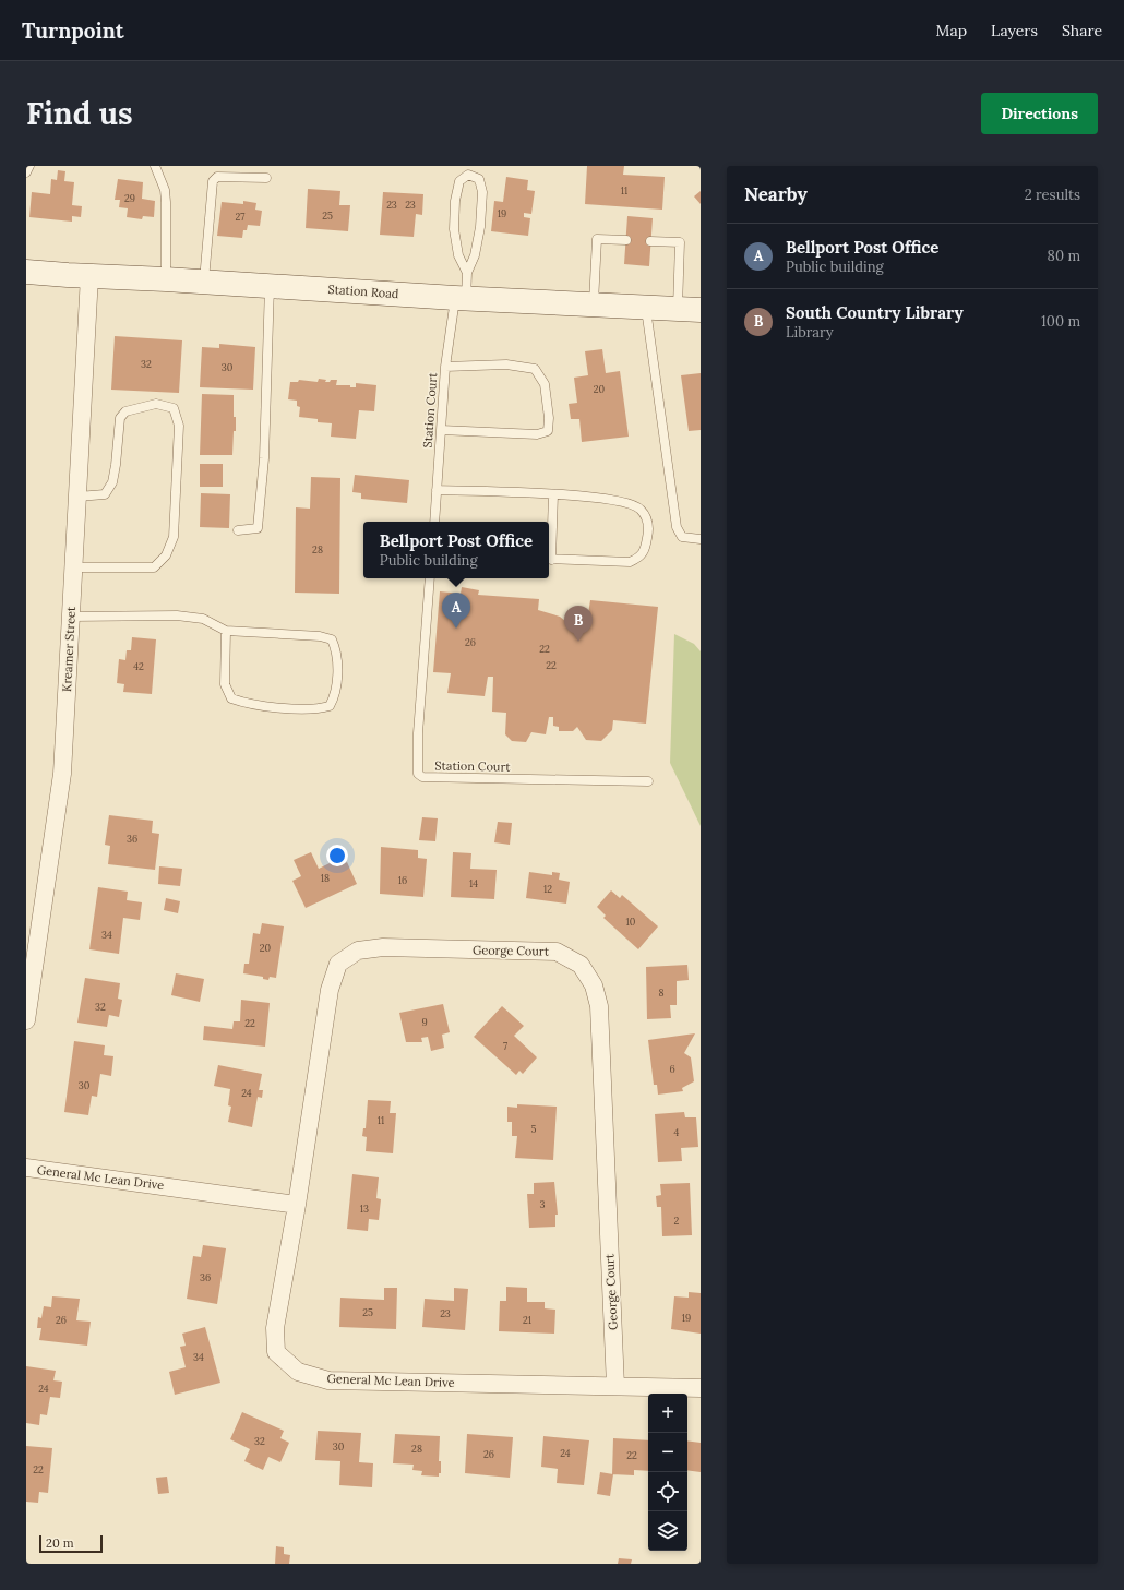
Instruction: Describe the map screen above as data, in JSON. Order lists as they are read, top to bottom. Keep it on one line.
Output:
{"streets":{"main road":["Station Road"],"street":["Kreamer Street","George Court","General Mc Lean Drive"],"lane":["Station Court"]},"crossings":[["Station Road","Station Court"],["Station Road","Kreamer Street"],["George Court","General Mc Lean Drive"]],"house_numbers":["11","29","23","23","19","25","27","32","30","20","28","26","22","22","42","36","18","16","14","12","10","34","20","8","32","9","22","7","6","30","24","11","5","4","3","13","2","36","25","23","19","26","21","34","24","32","30","28","24","26","22","22"],"scale_bar":"20 m","page":{"header":"Turnpoint","nav":["Map","Layers","Share"],"buttons":"Directions","title":"Find us","heading":["Nearby","2 results"],"list":[{"mark":"A","name":"Bellport Post Office","note":"Public building","value":"80 m"},{"mark":"B","name":"South Country Library","note":"Library","value":"100 m"}],"popup":["Bellport Post Office","Public building"],"pins":["A","B"],"map_buttons":["+","−"],"scale":"20 m"}}
